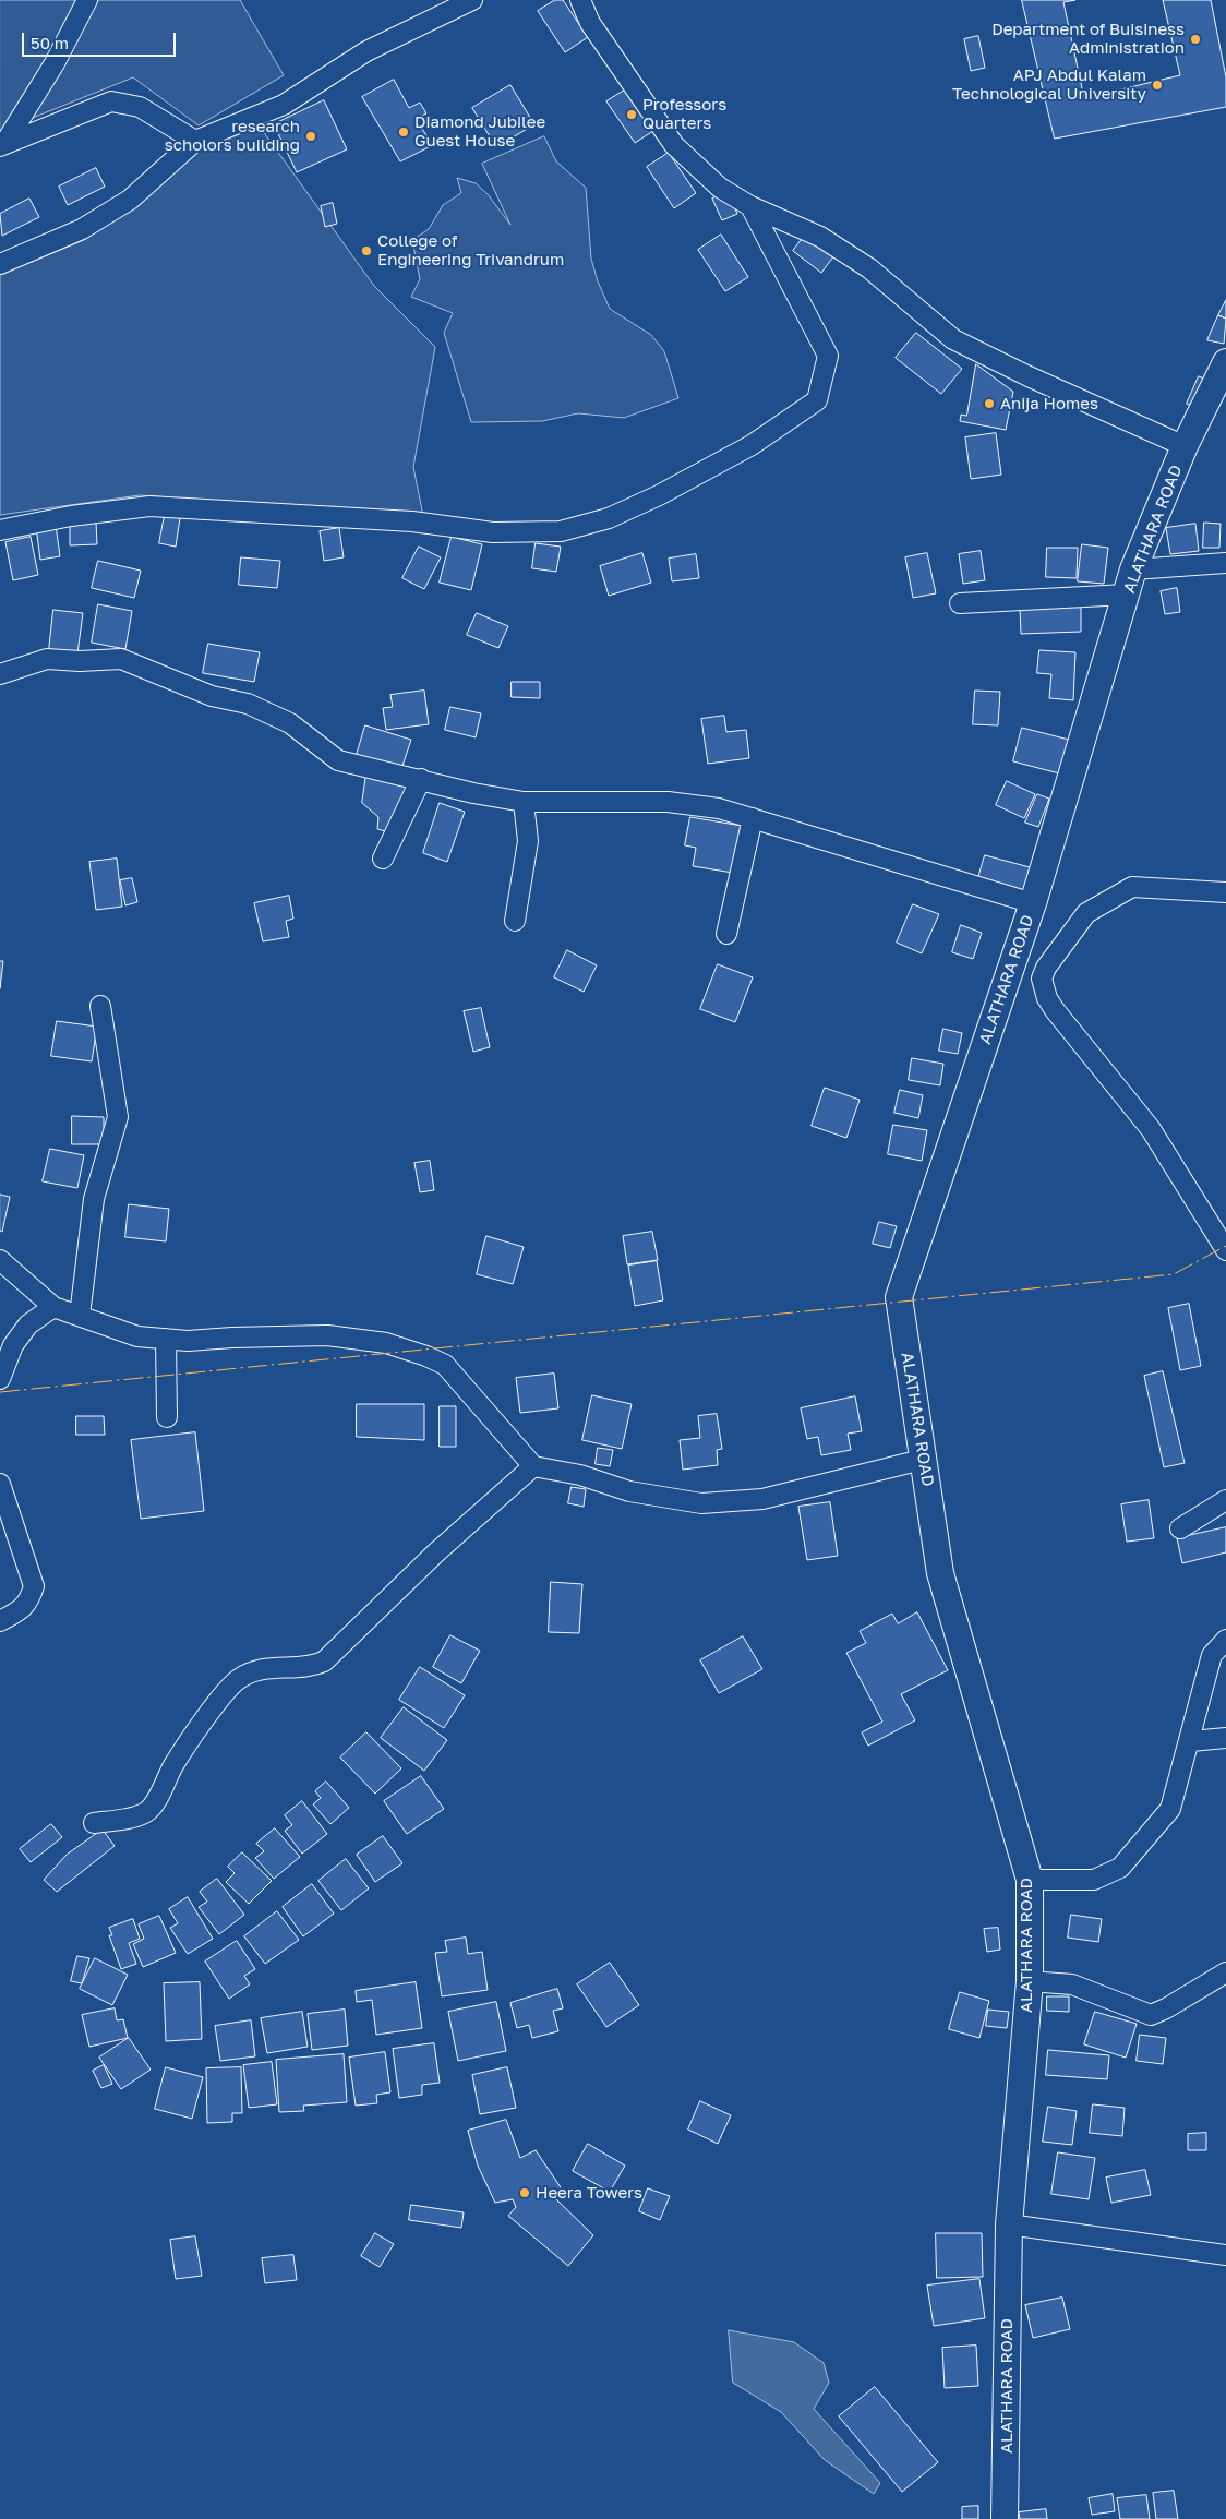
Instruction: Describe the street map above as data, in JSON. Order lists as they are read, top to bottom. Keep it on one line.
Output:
{"streets":{"street":["ALATHARA ROAD"]},"places":["Department of Buisiness Administration","APJ Abdul Kalam Technological University","Professors Quarters","Diamond Jubilee Guest House","research scholors building","College of Engineering Trivandrum","Anija Homes","Heera Towers"],"scale_bar":"50 m"}
